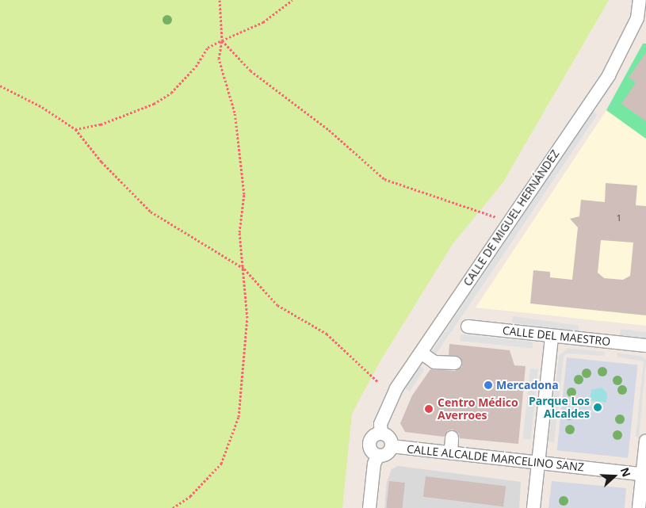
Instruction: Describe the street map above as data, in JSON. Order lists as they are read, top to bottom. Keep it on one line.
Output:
{"streets":{"street":["CALLE DE MIGUEL HERNÁNDEZ","CALLE DEL MAESTRO","CALLE ALCALDE MARCELINO SANZ"]},"crossings":[["CALLE DE MIGUEL HERNÁNDEZ","CALLE ALCALDE MARCELINO SANZ"]],"places":["Mercadona","Parque Los Alcaldes","Centro Médico Averroes"],"house_numbers":["1"],"north":"right"}
